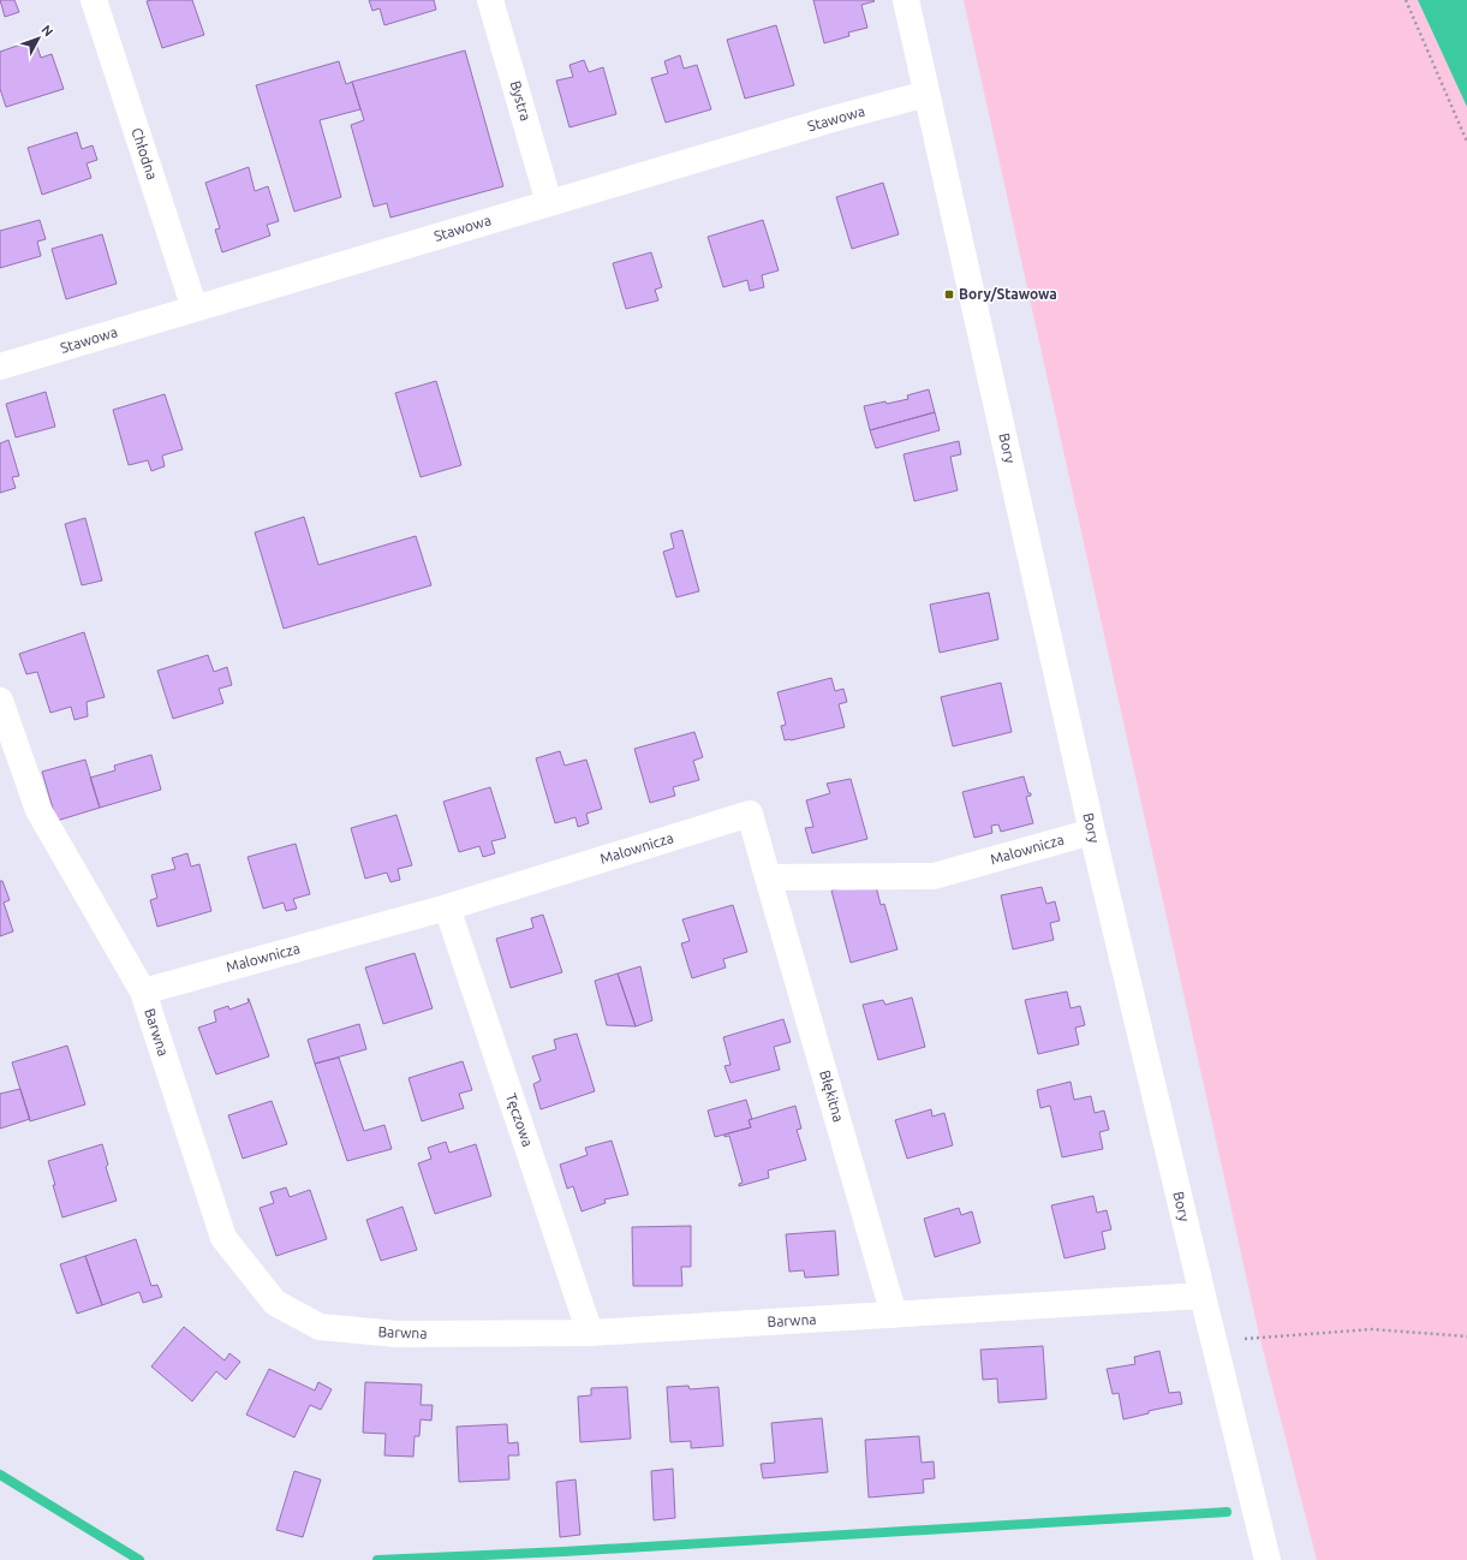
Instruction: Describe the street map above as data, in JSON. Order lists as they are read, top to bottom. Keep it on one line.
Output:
{"streets":{"street":["Bystra","Stawowa","Chłodna","Bory","Malownicza","Barwna","Błękitna","Tęczowa"]},"crossings":[["Bystra","Stawowa"],["Stawowa","Chłodna"],["Stawowa","Bory"],["Bory","Malownicza"],["Bory","Barwna"],["Malownicza","Barwna"],["Malownicza","Błękitna"],["Malownicza","Tęczowa"],["Barwna","Błękitna"],["Barwna","Tęczowa"]],"places":{"transit":["Bory/Stawowa"]},"north":"top right"}
